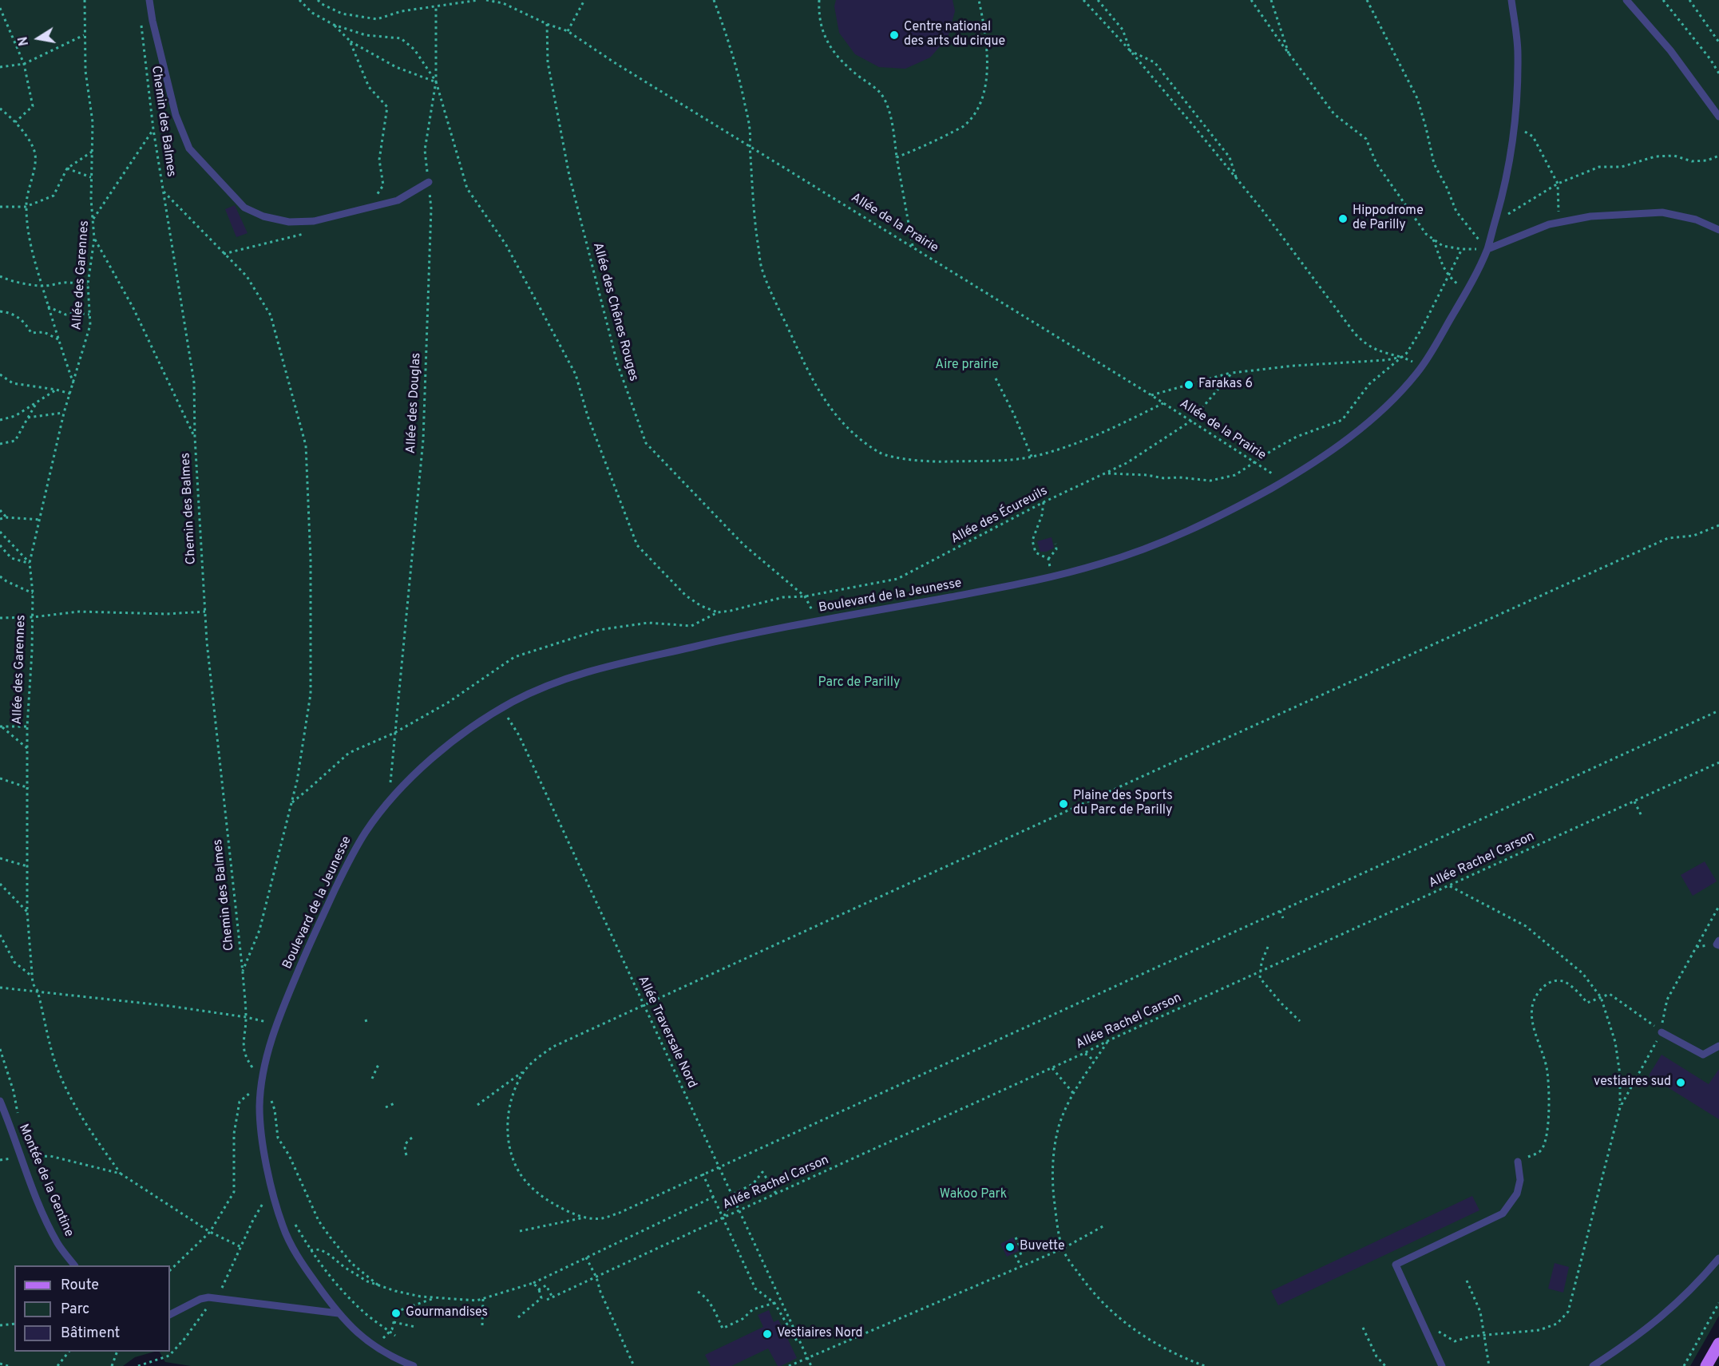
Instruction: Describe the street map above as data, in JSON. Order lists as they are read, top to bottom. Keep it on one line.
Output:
{"streets":{"lane":["Boulevard de la Jeunesse","Montée de la Gentine"],"path":["Chemin des Balmes","Allée de la Prairie","Allée des Garennes","Allée des Chênes Rouges","Allée des Douglas","Allée des Écureuils","Allée Rachel Carson","Allée Traversale Nord"]},"crossings":[["Chemin des Balmes","Allée des Garennes"],["Chemin des Balmes","Boulevard de la Jeunesse"],["Allée de la Prairie","Allée des Chênes Rouges"],["Allée de la Prairie","Allée des Écureuils"],["Allée de la Prairie","Boulevard de la Jeunesse"],["Allée des Chênes Rouges","Allée des Écureuils"],["Allée des Chênes Rouges","Boulevard de la Jeunesse"],["Allée des Douglas","Boulevard de la Jeunesse"],["Boulevard de la Jeunesse","Allée Traversale Nord"],["Allée Rachel Carson","Allée Traversale Nord"]],"parks":["Aire prairie","Parc de Parilly","Wakoo Park"],"places":["Centre national des arts du cirque","Hippodrome de Parilly","Farakas 6","Plaine des Sports du Parc de Parilly","vestiaires sud","Buvette","Gourmandises","Vestiaires Nord"],"legend":["Route","Parc","Bâtiment"],"north":"left"}
